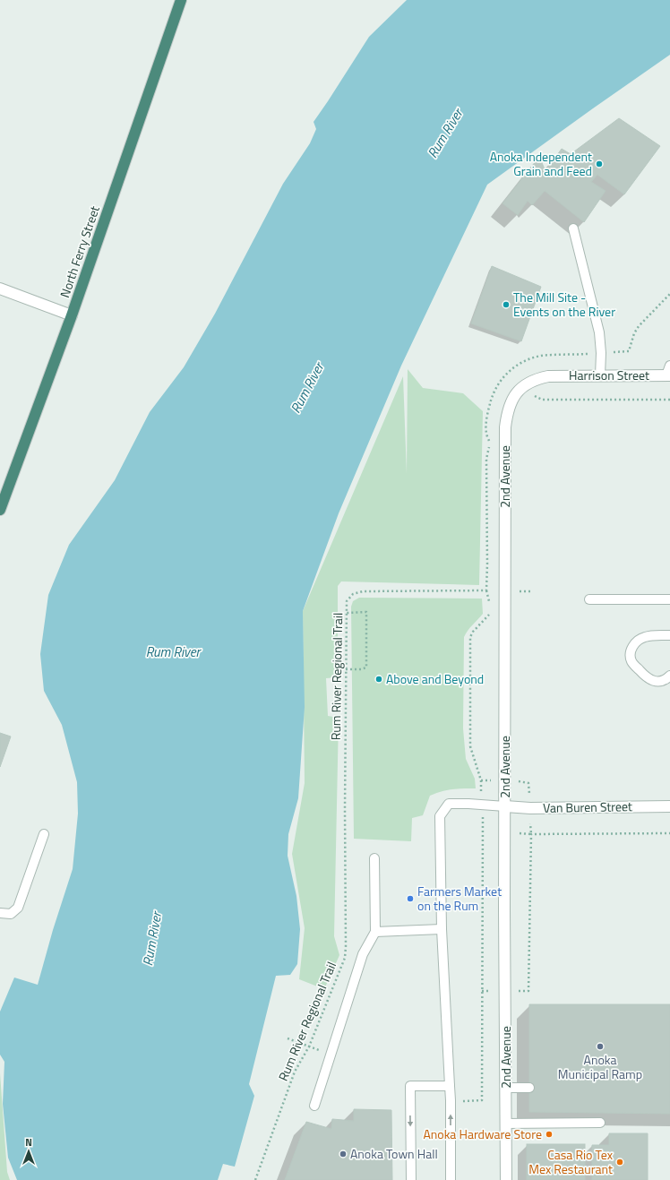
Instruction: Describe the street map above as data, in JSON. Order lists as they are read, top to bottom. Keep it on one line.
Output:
{"streets":{"highway":["North Ferry Street"],"street":["Harrison Street","2nd Avenue","Van Buren Street"],"path":["Rum River Regional Trail"]},"crossings":[["Harrison Street","2nd Avenue"],["2nd Avenue","Van Buren Street"]],"water":["Rum River"],"places":["Anoka Independent Grain and Feed","The Mill Site - Events on the River","Above and Beyond","Farmers Market on the Rum","Anoka Municipal Ramp","Anoka Hardware Store","Anoka Town Hall","Casa Rio Tex Mex Restaurant"],"north":"top"}
